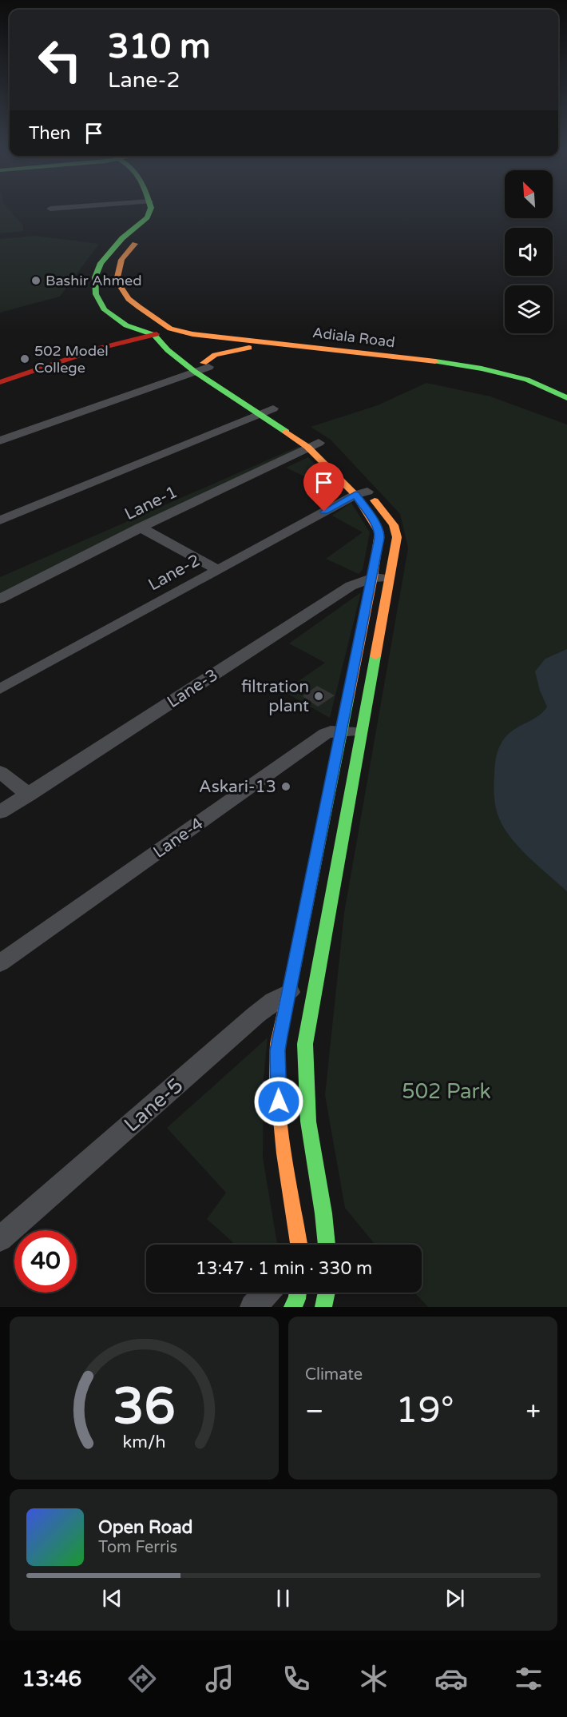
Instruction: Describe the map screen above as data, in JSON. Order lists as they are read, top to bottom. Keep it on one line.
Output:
{"streets":{"main road":["Adiala Road"],"street":["Lane-1","Lane-2","Lane-3","Lane-4","Lane-5"]},"parks":["502 Park"],"places":["Bashir Ahmed","502 Model College","filtration plant","Askari-13"],"north":"top left","page":{"turn":["310 m","Lane-2"],"then":"Then","limit":"40","trip":"13:47 · 1 min · 330 m","tile":"Climate","heat":["−","19°","+"],"song":["Open Road","Tom Ferris"],"tabs":"13:46","gauge":["36","km/h"]}}
